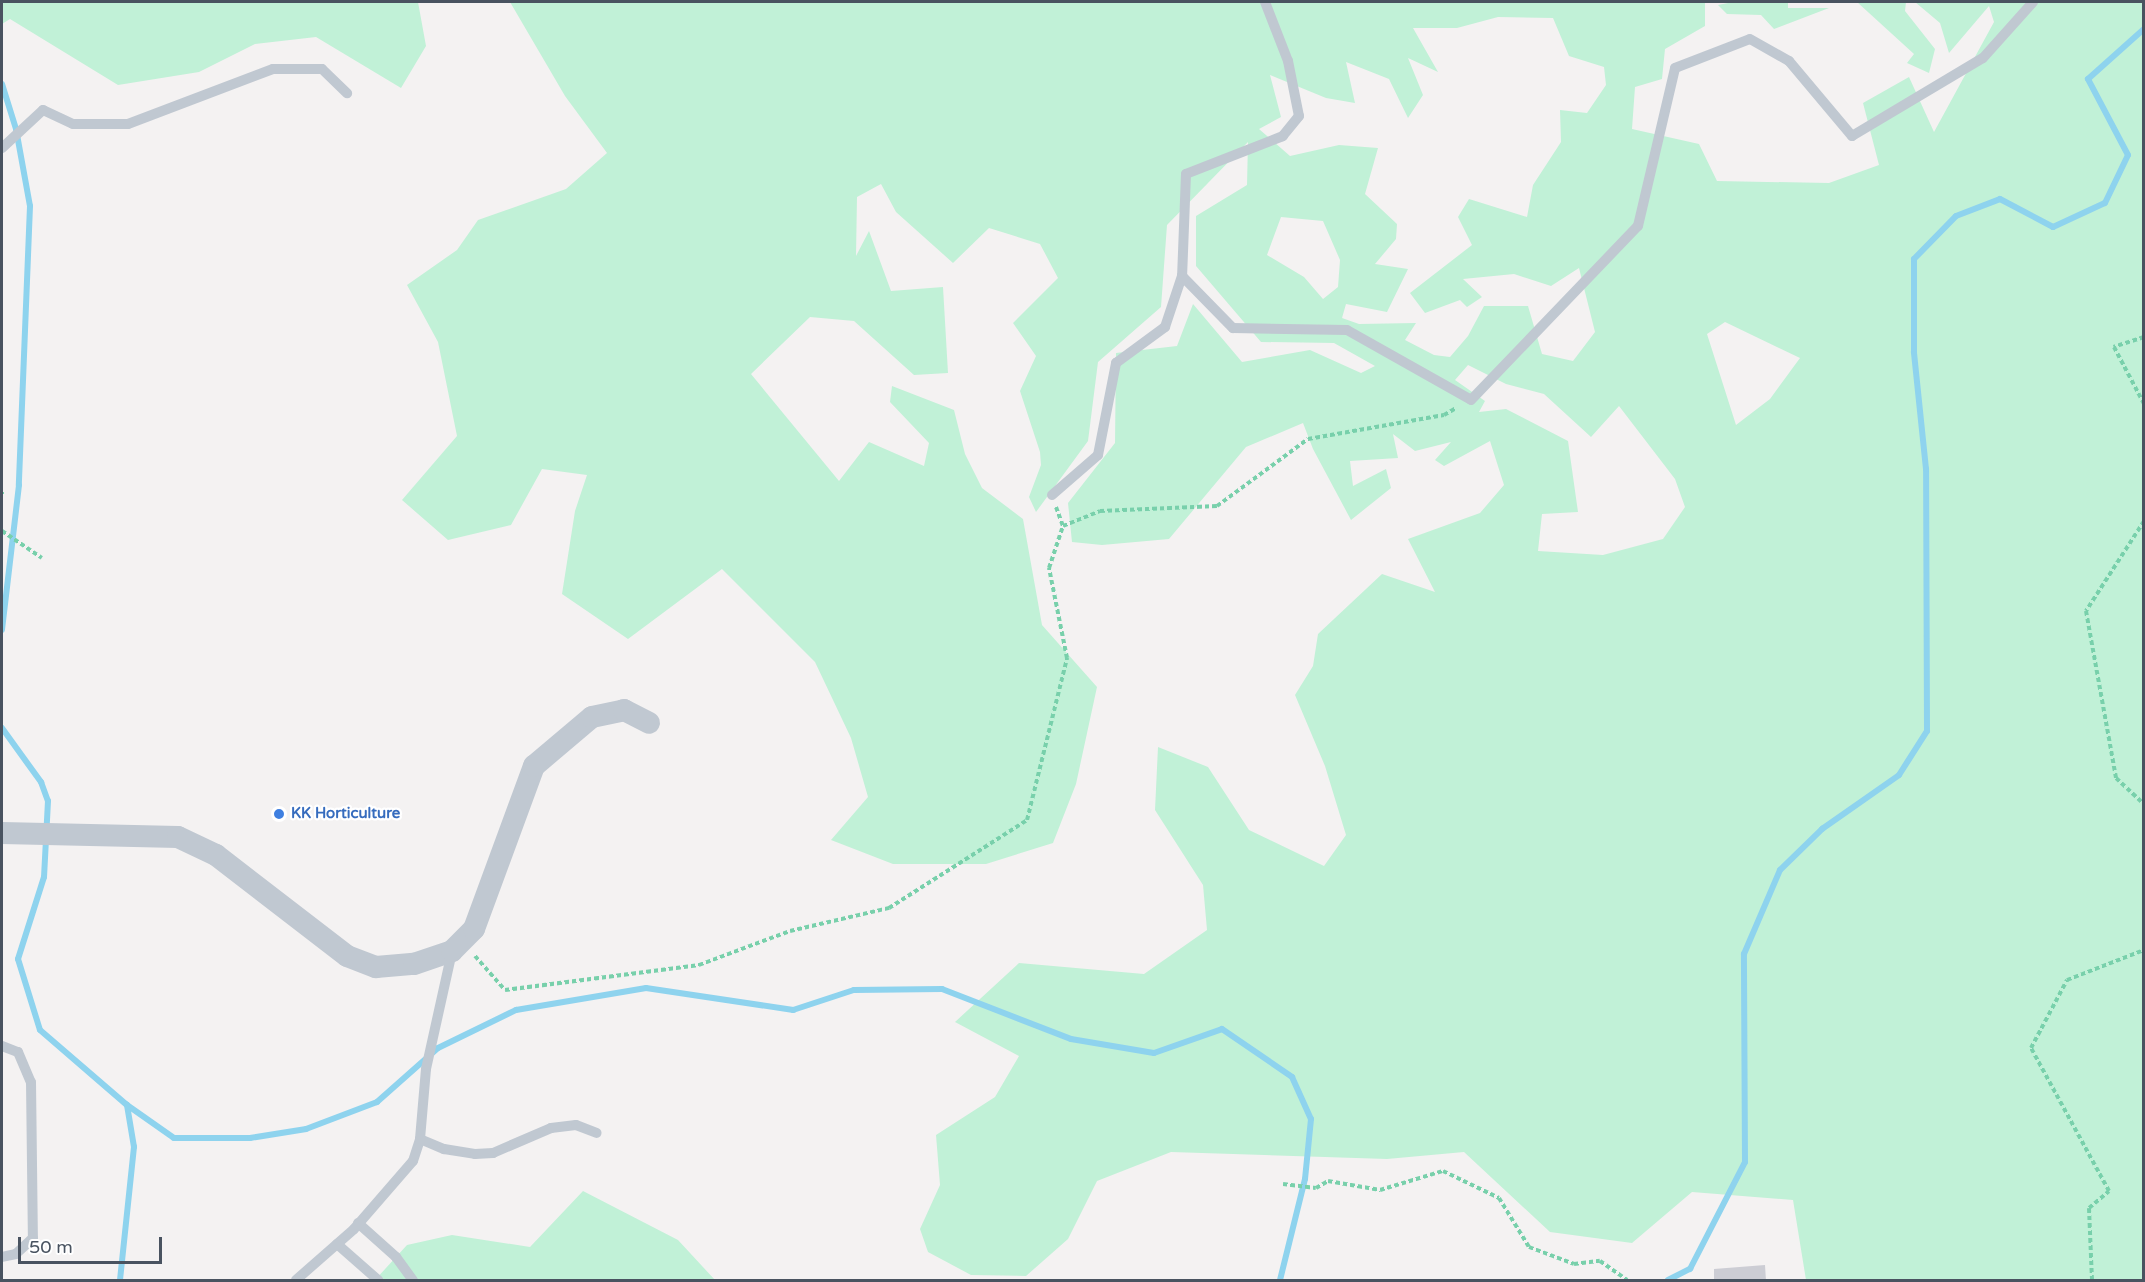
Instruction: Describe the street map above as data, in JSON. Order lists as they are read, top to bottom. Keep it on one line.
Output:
{"places":["KK Horticulture"],"scale_bar":"50 m"}
